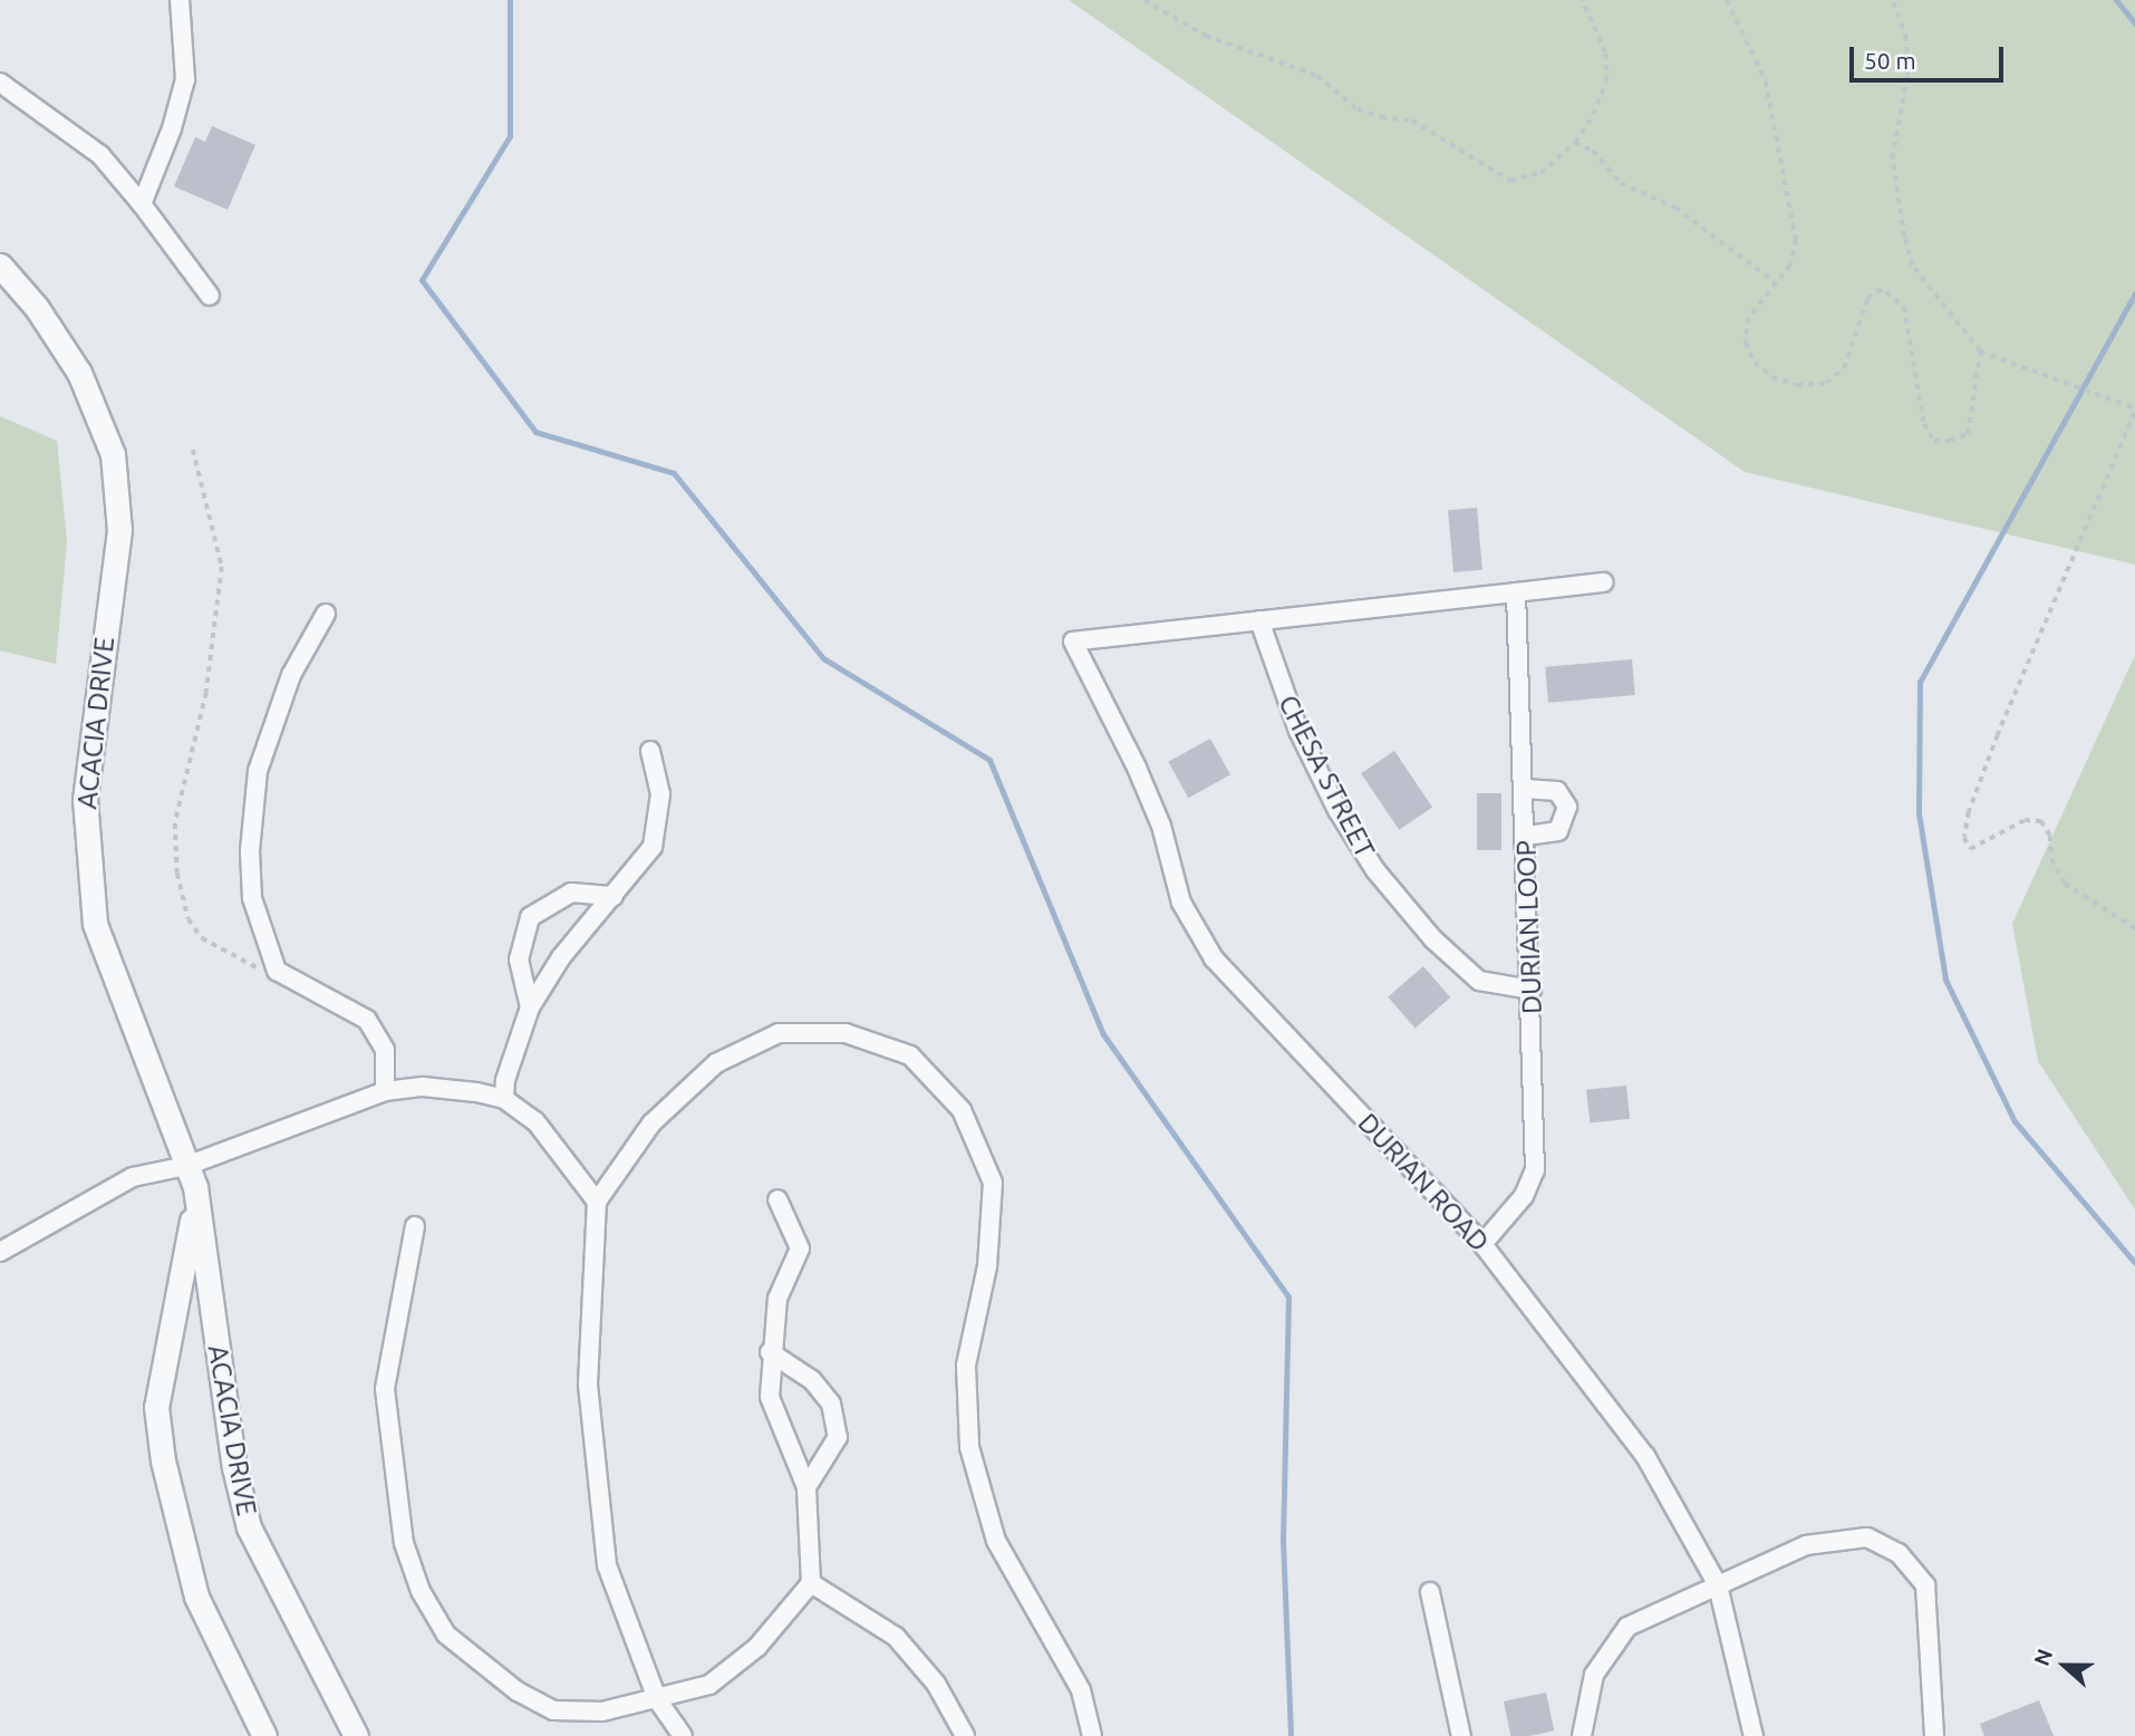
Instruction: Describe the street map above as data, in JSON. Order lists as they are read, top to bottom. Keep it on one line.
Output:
{"streets":{"street":["ACACIA DRIVE","CHESA STREET","DURIAN LOOP","DURIAN ROAD"]},"crossings":[["CHESA STREET","DURIAN LOOP"],["CHESA STREET","DURIAN ROAD"],["DURIAN LOOP","DURIAN ROAD"]],"scale_bar":"50 m","north":"left"}
